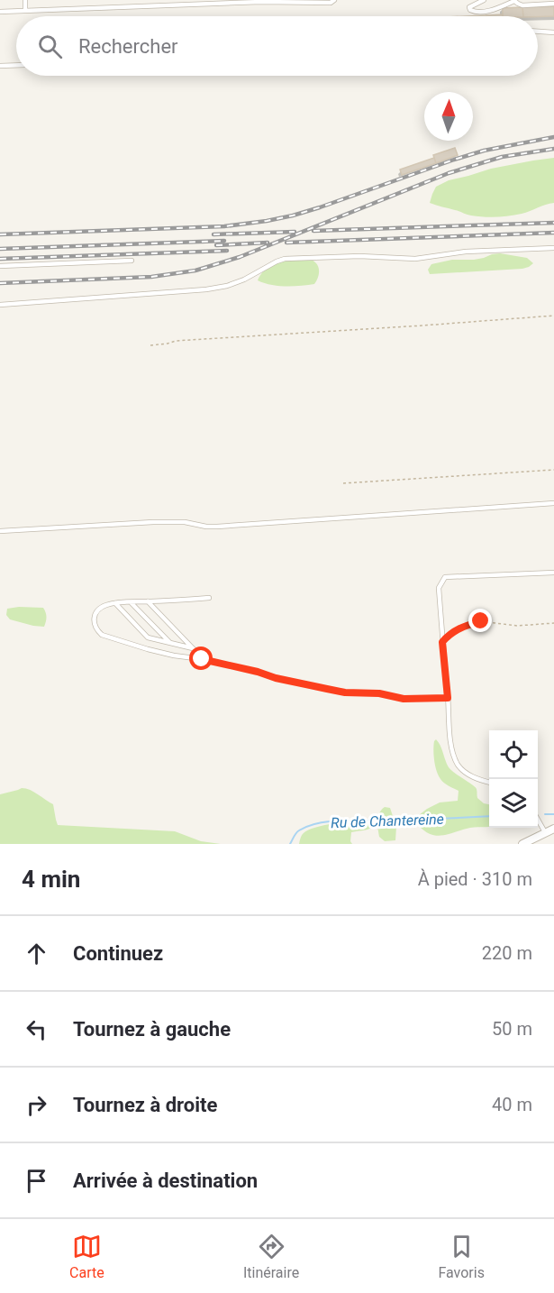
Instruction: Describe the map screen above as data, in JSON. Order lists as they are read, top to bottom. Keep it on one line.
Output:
{"water":["Ru de Chantereine"],"north":"top","page":{"search":"Rechercher","heading":["4 min","À pied · 310 m"],"list":[["Continuez","220 m"],["Tournez à gauche","50 m"],["Tournez à droite","40 m"],"Arrivée à destination"],"nav":["Carte","Itinéraire","Favoris"]}}
